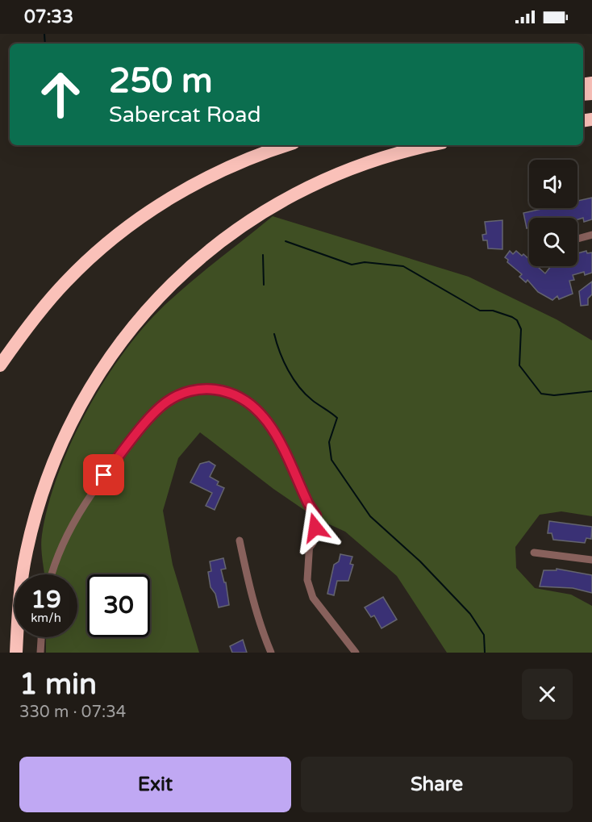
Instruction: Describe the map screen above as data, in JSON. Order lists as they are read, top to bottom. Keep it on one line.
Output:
{"page":{"status":"07:33","turn":["250 m","Sabercat Road"],"speed":"19 km/h","limit":"30","heading":["1 min","330 m · 07:34"],"buttons":["Exit","Share"]}}
